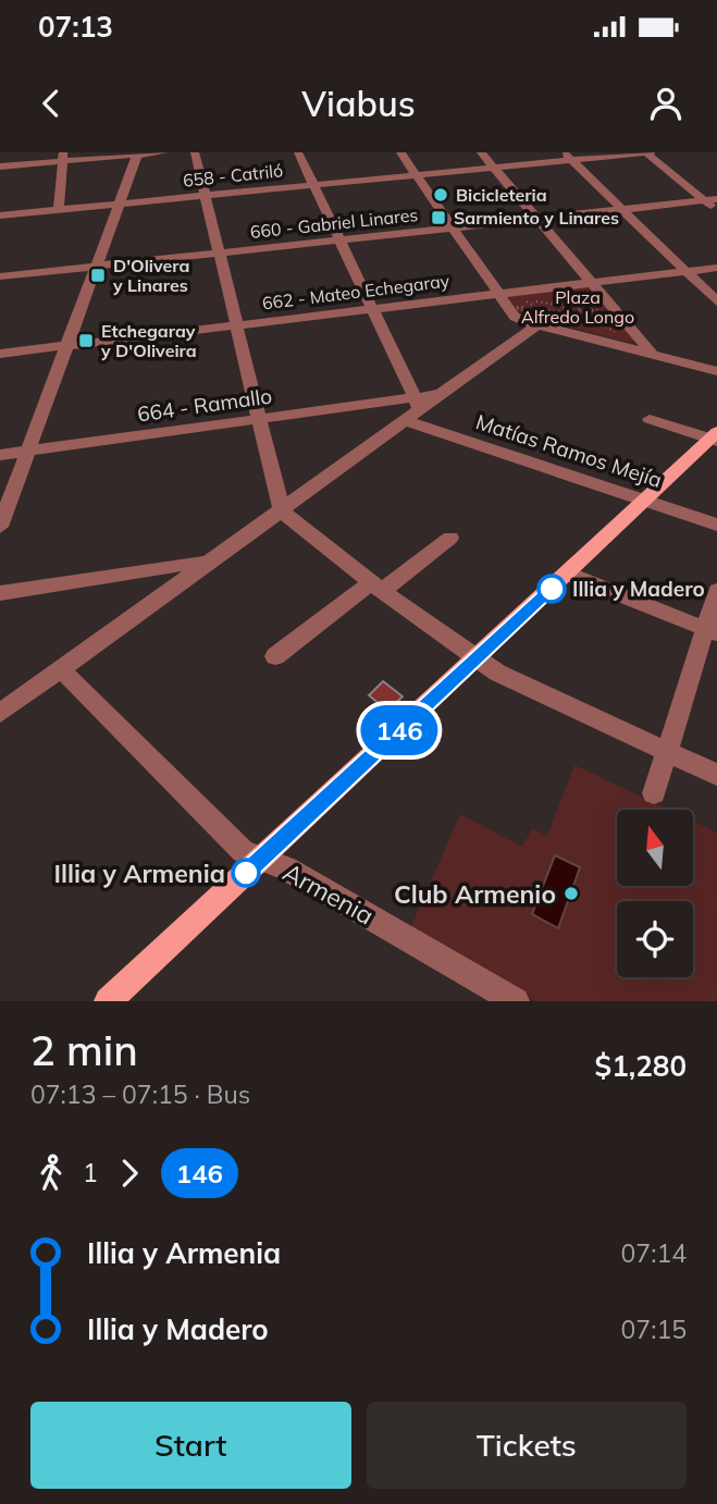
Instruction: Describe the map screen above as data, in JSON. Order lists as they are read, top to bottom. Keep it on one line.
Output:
{"streets":{"street":["658 - Catriló","660 - Gabriel Linares","662 - Mateo Echegaray","664 - Ramallo","Matías Ramos Mejía","Armenia"]},"crossings":[["664 - Ramallo","Matías Ramos Mejía"]],"parks":["Plaza Alfredo Longo"],"places":{"other":["Bicicleteria","Illia y Madero","Illia y Armenia","Club Armenio"],"transit":["Sarmiento y Linares","D'Olivera y Linares","Etchegaray y D'Oliveira"]},"lines":["bus line 146"],"north":"top","page":{"status":"07:13","header":"Viabus","on_map":"146","heading":["2 min","07:13 – 07:15 · Bus","$1,280"],"legs":["1","146"],"list":[{"name":"Illia y Armenia","value":"07:14"},{"name":"Illia y Madero","value":"07:15"}],"buttons":["Start","Tickets"]}}
